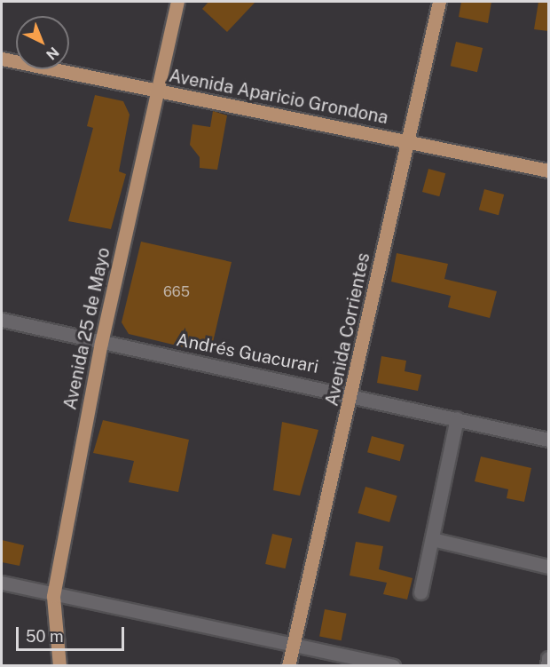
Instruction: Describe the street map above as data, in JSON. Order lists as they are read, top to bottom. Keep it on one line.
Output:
{"streets":{"main road":["Avenida Aparicio Grondona","Avenida 25 de Mayo","Avenida Corrientes"],"street":["Andrés Guacurari"]},"crossings":[["Avenida Aparicio Grondona","Avenida 25 de Mayo"],["Avenida Aparicio Grondona","Avenida Corrientes"],["Avenida 25 de Mayo","Andrés Guacurari"],["Avenida Corrientes","Andrés Guacurari"]],"house_numbers":["665"],"scale_bar":"50 m","north":"bottom right"}
